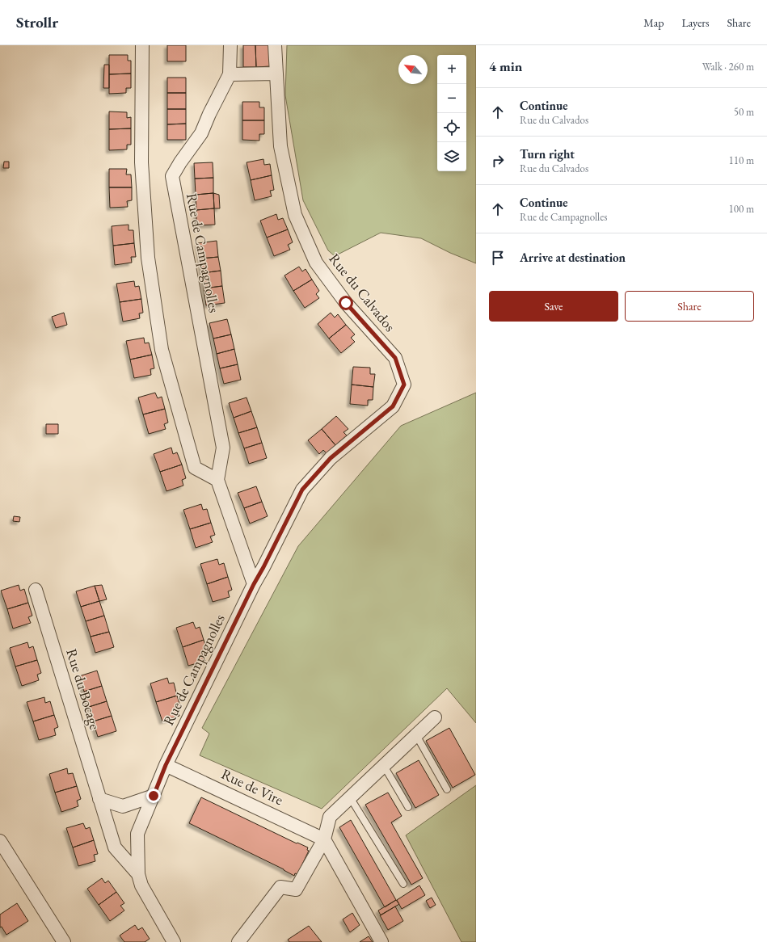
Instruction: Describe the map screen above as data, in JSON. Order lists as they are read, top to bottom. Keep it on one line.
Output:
{"streets":{"street":["Rue de Campagnolles","Rue du Calvados","Rue du Bocage","Rue de Vire"]},"crossings":[["Rue de Campagnolles","Rue du Calvados"],["Rue de Campagnolles","Rue du Bocage"],["Rue de Campagnolles","Rue de Vire"]],"north":"top left","page":{"header":"Strollr","nav":["Map","Layers","Share"],"heading":["4 min","Walk · 260 m"],"map_buttons":["+","−"],"list":[["Continue","Rue du Calvados","50 m"],["Turn right","Rue du Calvados","110 m"],["Continue","Rue de Campagnolles","100 m"],"Arrive at destination"],"buttons":["Save","Share"]}}
